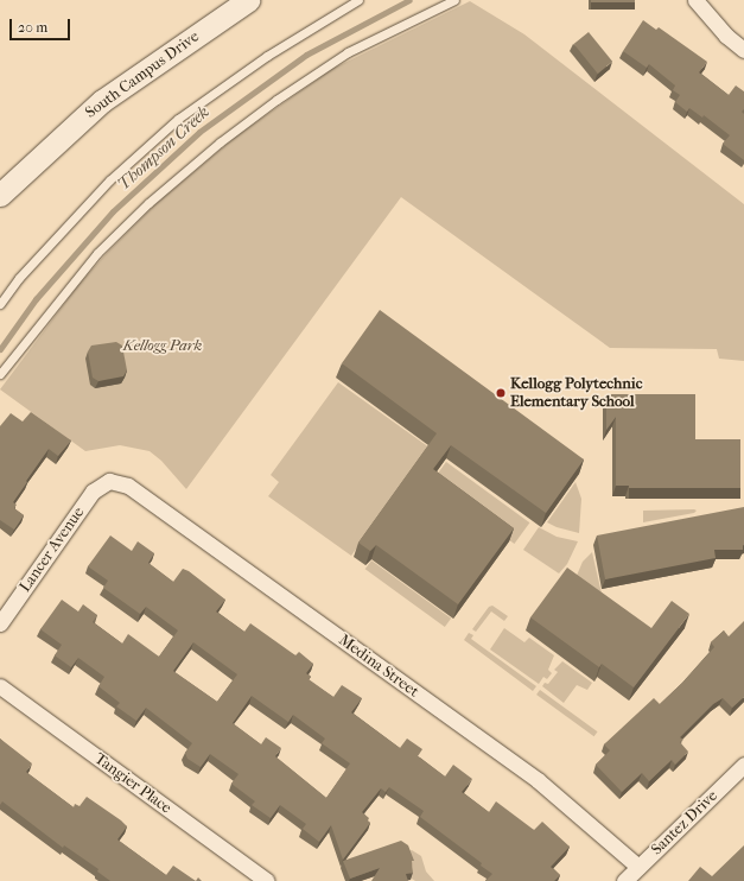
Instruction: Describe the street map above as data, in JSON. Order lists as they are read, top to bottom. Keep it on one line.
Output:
{"streets":{"street":["South Campus Drive","Lancer Avenue","Medina Street","Tangier Place","Santez Drive"]},"crossings":[["Lancer Avenue","Medina Street"],["Medina Street","Santez Drive"]],"water":["Thompson Creek"],"parks":["Kellogg Park"],"places":["Kellogg Polytechnic Elementary School"],"scale_bar":"20 m"}
